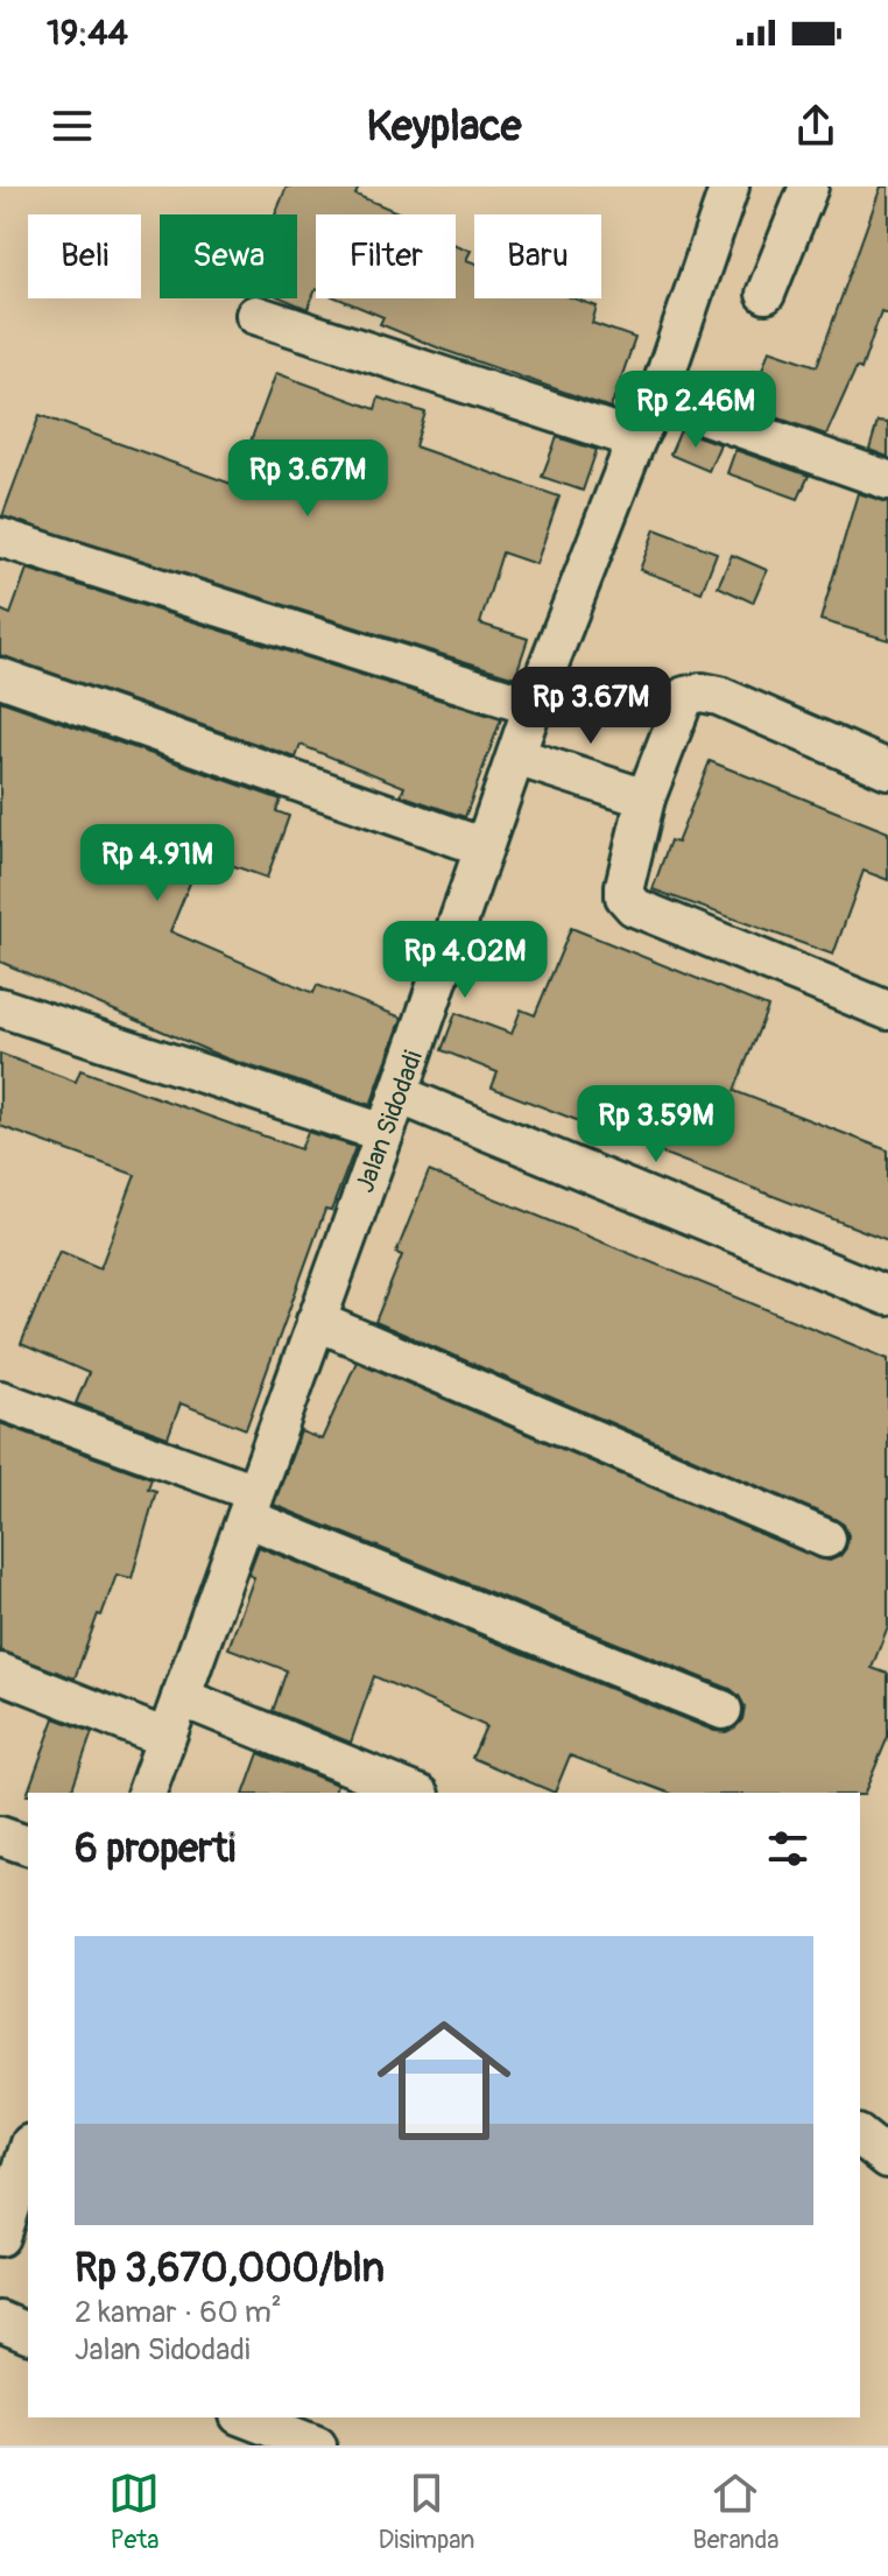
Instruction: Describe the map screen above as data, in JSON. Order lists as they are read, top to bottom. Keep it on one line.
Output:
{"streets":{"street":["Jalan Sidodadi"]},"page":{"status":"19:44","header":"Keyplace","chip":["Beli","Sewa","Filter","Baru"],"price":["Rp 2.46M","Rp 3.67M","Rp 3.67M","Rp 4.91M","Rp 4.02M","Rp 3.59M"],"heading":"6 properti","list":[{"name":"Rp 3,670,000/bln","note":"2 kamar · 60 m² · Jalan Sidodadi"}],"tabs":["Peta","Disimpan","Beranda"]}}
